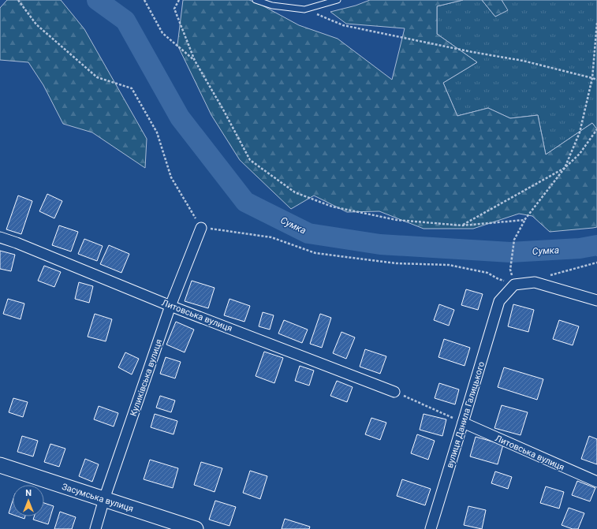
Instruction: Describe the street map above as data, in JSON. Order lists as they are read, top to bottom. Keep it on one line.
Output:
{"streets":{"street":["Литовська вулиця","Куликівська вулиця","вулиця Данила Галицького","Засумська вулиця"]},"crossings":[["Литовська вулиця","Куликівська вулиця"],["Литовська вулиця","вулиця Данила Галицького"],["Куликівська вулиця","Засумська вулиця"]],"water":["Сумка"],"north":"top"}
